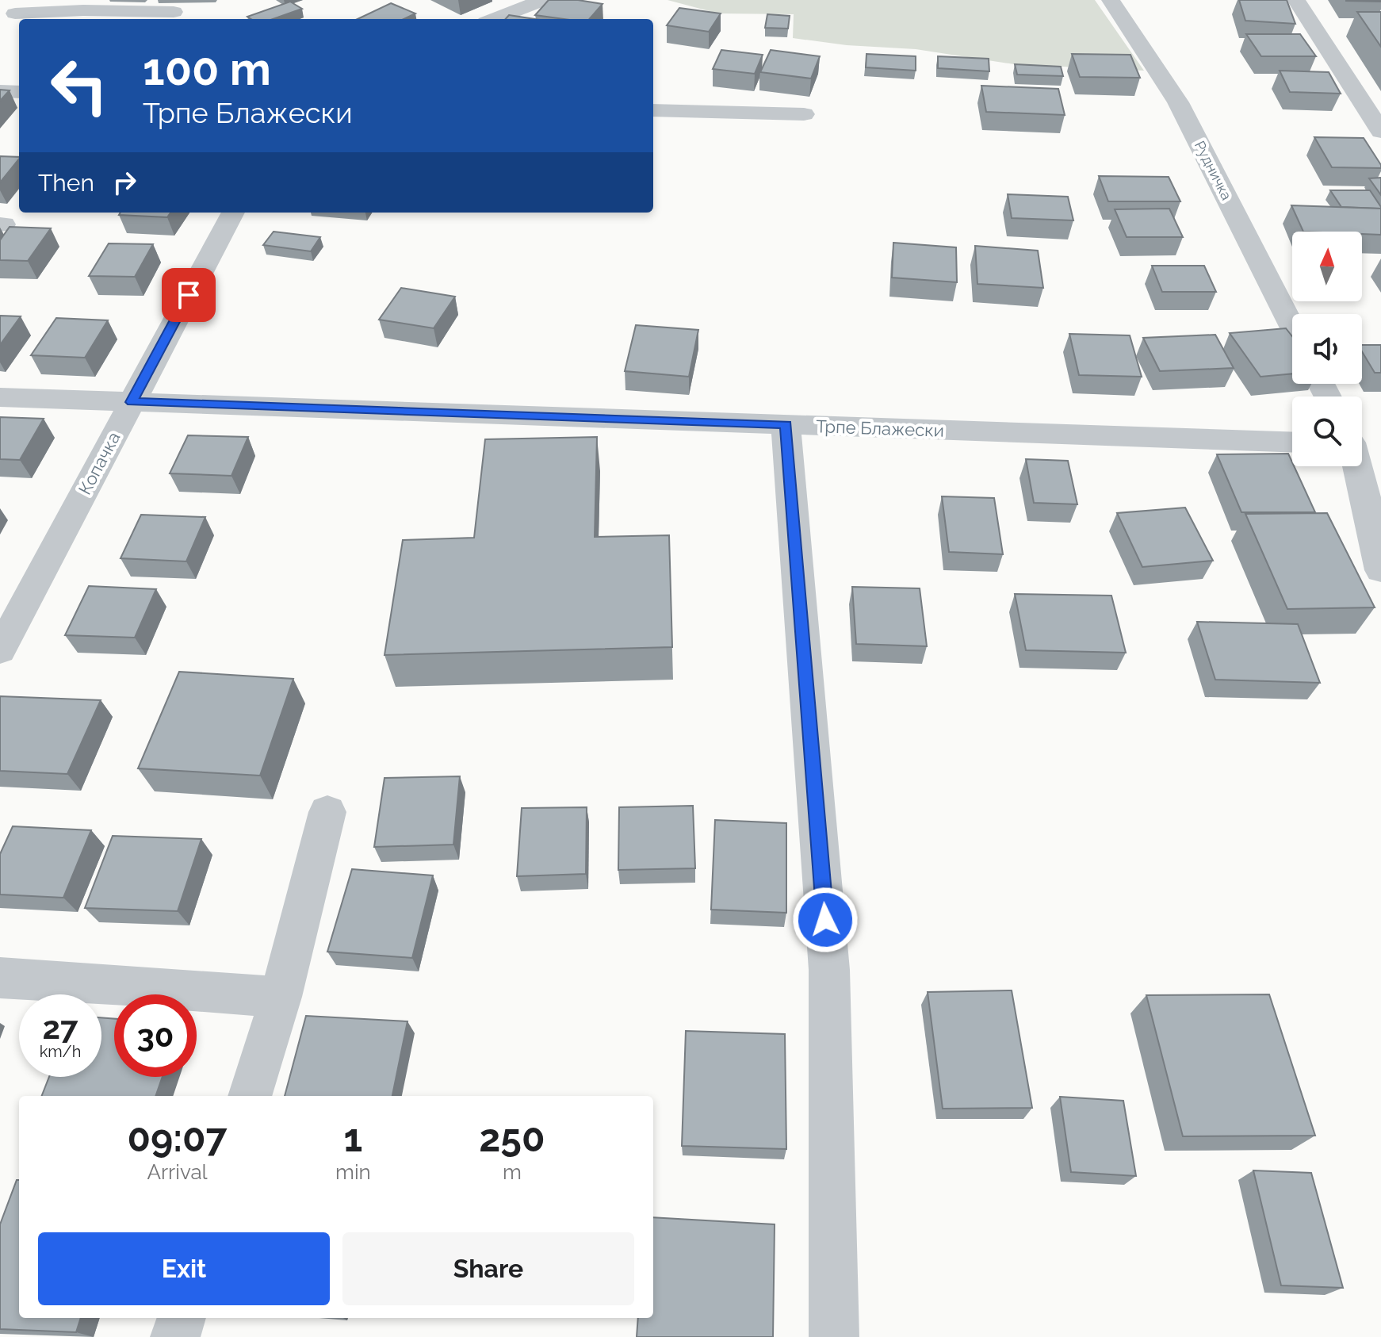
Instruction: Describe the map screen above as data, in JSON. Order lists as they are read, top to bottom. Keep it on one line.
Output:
{"streets":{"street":["Рудничка","Трпе Блажески","Копачка"]},"crossings":[["Трпе Блажески","Копачка"]],"north":"top","page":{"turn":["100 m","Трпе Блажески"],"then":"Then","speed":"27 km/h","limit":"30","eta":["09:07","Arrival","1","min","250","m"],"buttons":["Exit","Share"]}}
